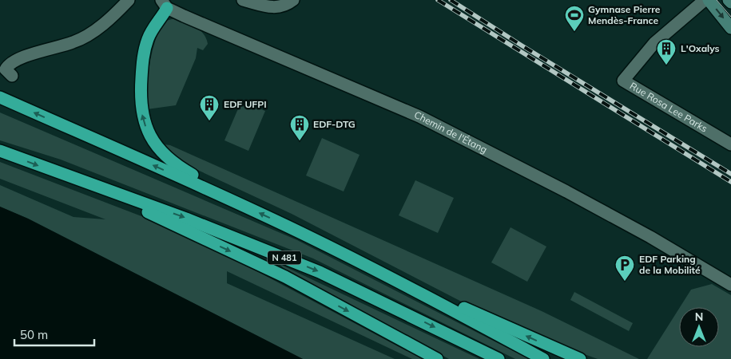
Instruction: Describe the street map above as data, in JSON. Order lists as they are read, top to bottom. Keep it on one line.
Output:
{"streets":{"highway":["N 481"],"street":["Rue Rosa Lee Parks","Chemin de l'Étang"]},"places":{"sports":["Gymnase Pierre Mendès-France"],"building":["L'Oxalys","EDF UFPI","EDF-DTG"],"parking":["EDF Parking de la Mobilité"]},"scale_bar":"50 m","north":"top"}
